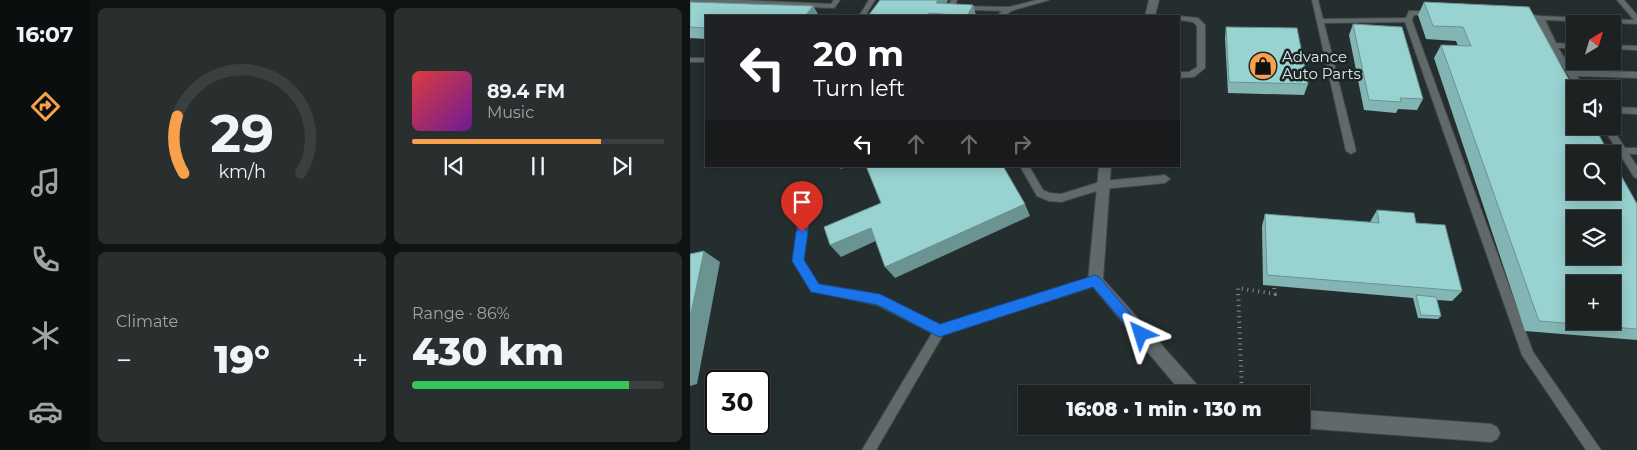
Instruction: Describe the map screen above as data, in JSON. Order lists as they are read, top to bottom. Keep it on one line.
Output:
{"places":{"shop":["Advance Auto Parts"]},"north":"top right","page":{"tabs":"16:07","map_buttons":"+","turn":["20 m","Turn left"],"song":["89.4 FM","Music"],"tile":["Climate",["Range · 86%","430 km"]],"heat":["−","19°","+"],"limit":"30","trip":"16:08 · 1 min · 130 m","gauge":["29","km/h"]}}
